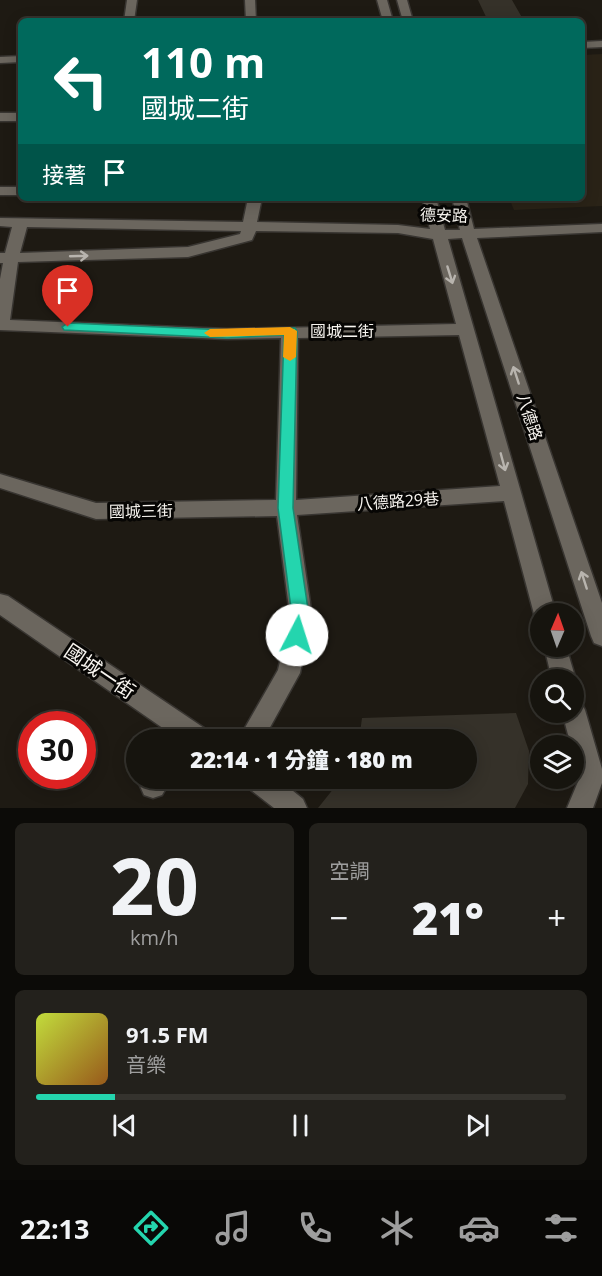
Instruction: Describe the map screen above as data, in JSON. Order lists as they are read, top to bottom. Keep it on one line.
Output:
{"streets":{"street":["德安路","國城二街","八德路","八德路29巷","國城三街","國城一街"]},"crossings":[["德安路","國城二街"],["德安路","八德路"],["八德路29巷","國城三街"]],"north":"top","page":{"turn":["110 m","國城二街"],"then":"接著","limit":"30","trip":"22:14 · 1 分鐘 · 180 m","tile":[["20","km/h"],"空調"],"heat":["−","21°","+"],"song":["91.5 FM","音樂"],"tabs":"22:13"}}
